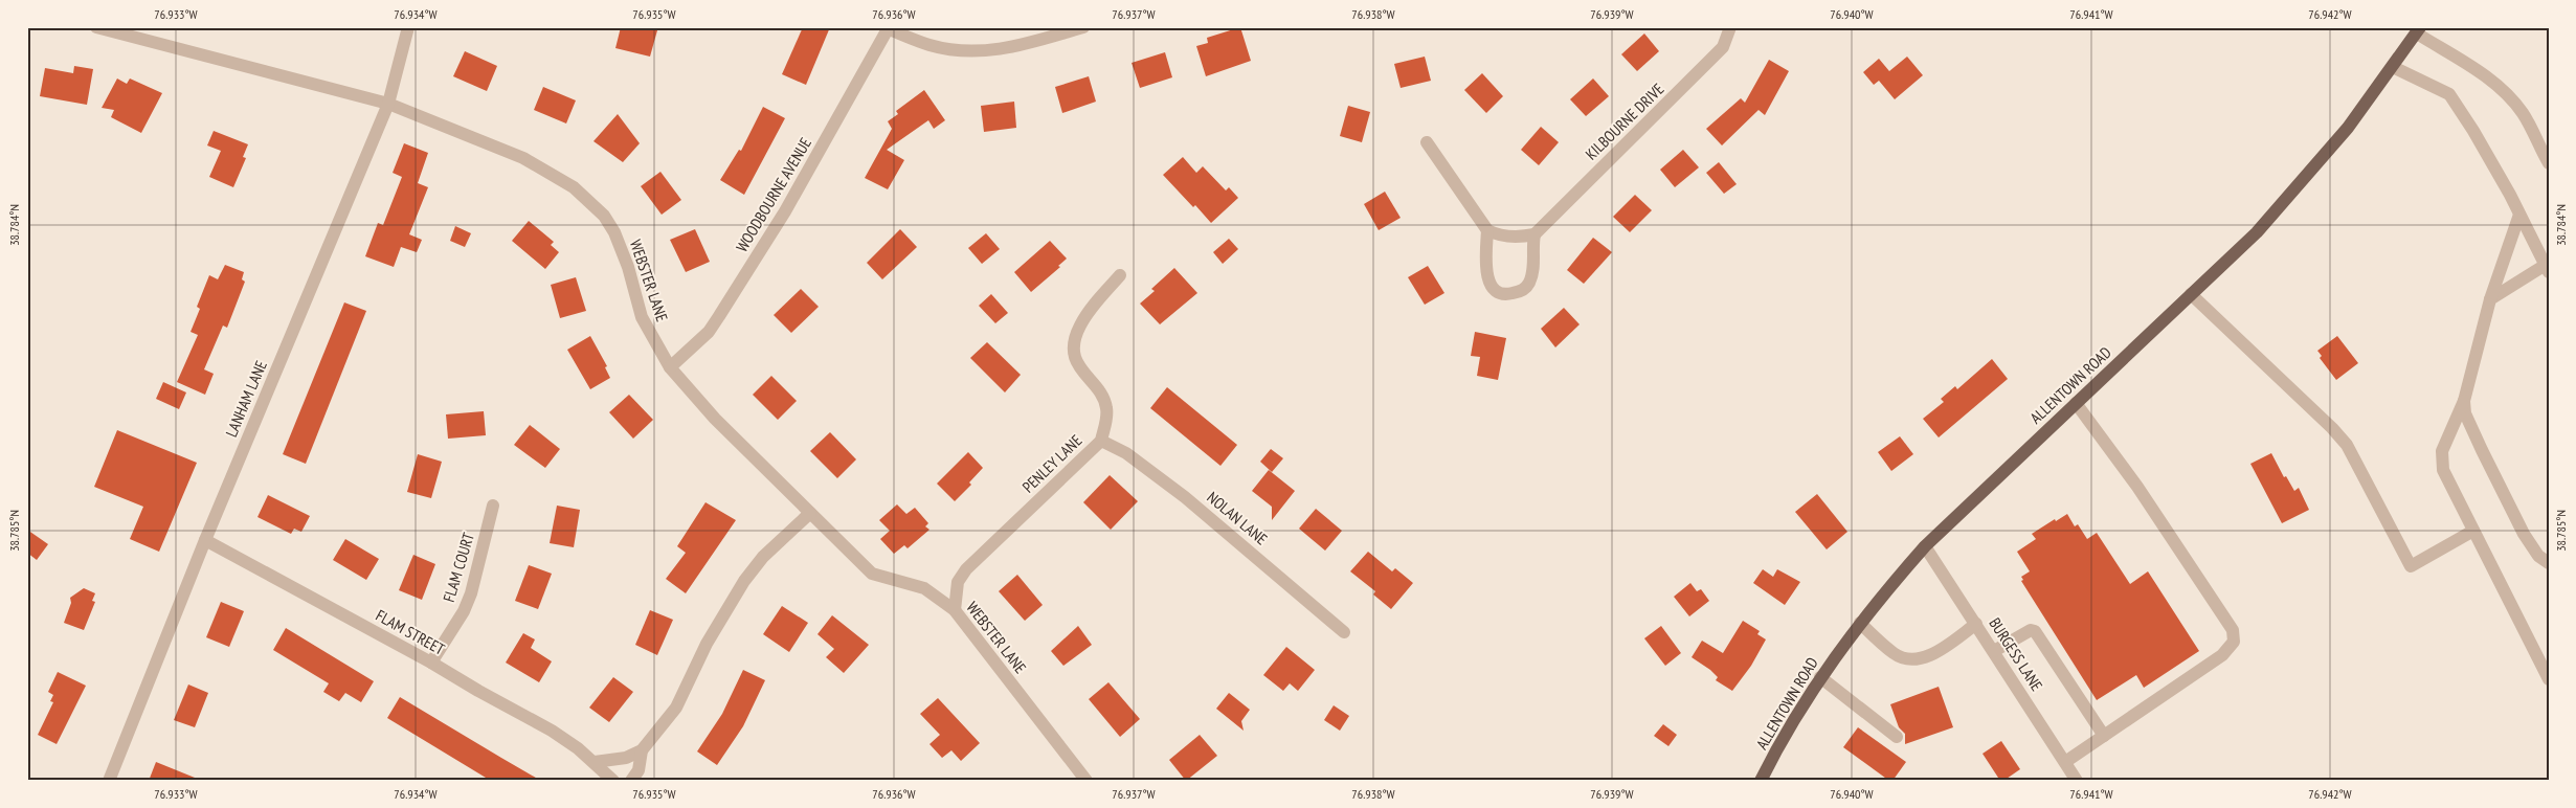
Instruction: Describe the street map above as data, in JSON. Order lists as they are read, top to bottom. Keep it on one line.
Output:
{"streets":{"main road":["ALLENTOWN ROAD"],"street":["KILBOURNE DRIVE","WOODBOURNE AVENUE","WEBSTER LANE","LANHAM LANE","PENLEY LANE","NOLAN LANE","FLAM COURT","FLAM STREET","BURGESS LANE"]},"crossings":[["WOODBOURNE AVENUE","WEBSTER LANE"],["WEBSTER LANE","LANHAM LANE"],["WEBSTER LANE","PENLEY LANE"],["ALLENTOWN ROAD","BURGESS LANE"],["LANHAM LANE","FLAM STREET"],["PENLEY LANE","NOLAN LANE"],["FLAM COURT","FLAM STREET"]],"coordinates":["76.933°W","76.934°W","76.935°W","76.936°W","76.937°W","76.938°W","76.939°W","76.940°W","76.941°W","76.942°W","38.784°N","38.785°N"]}
